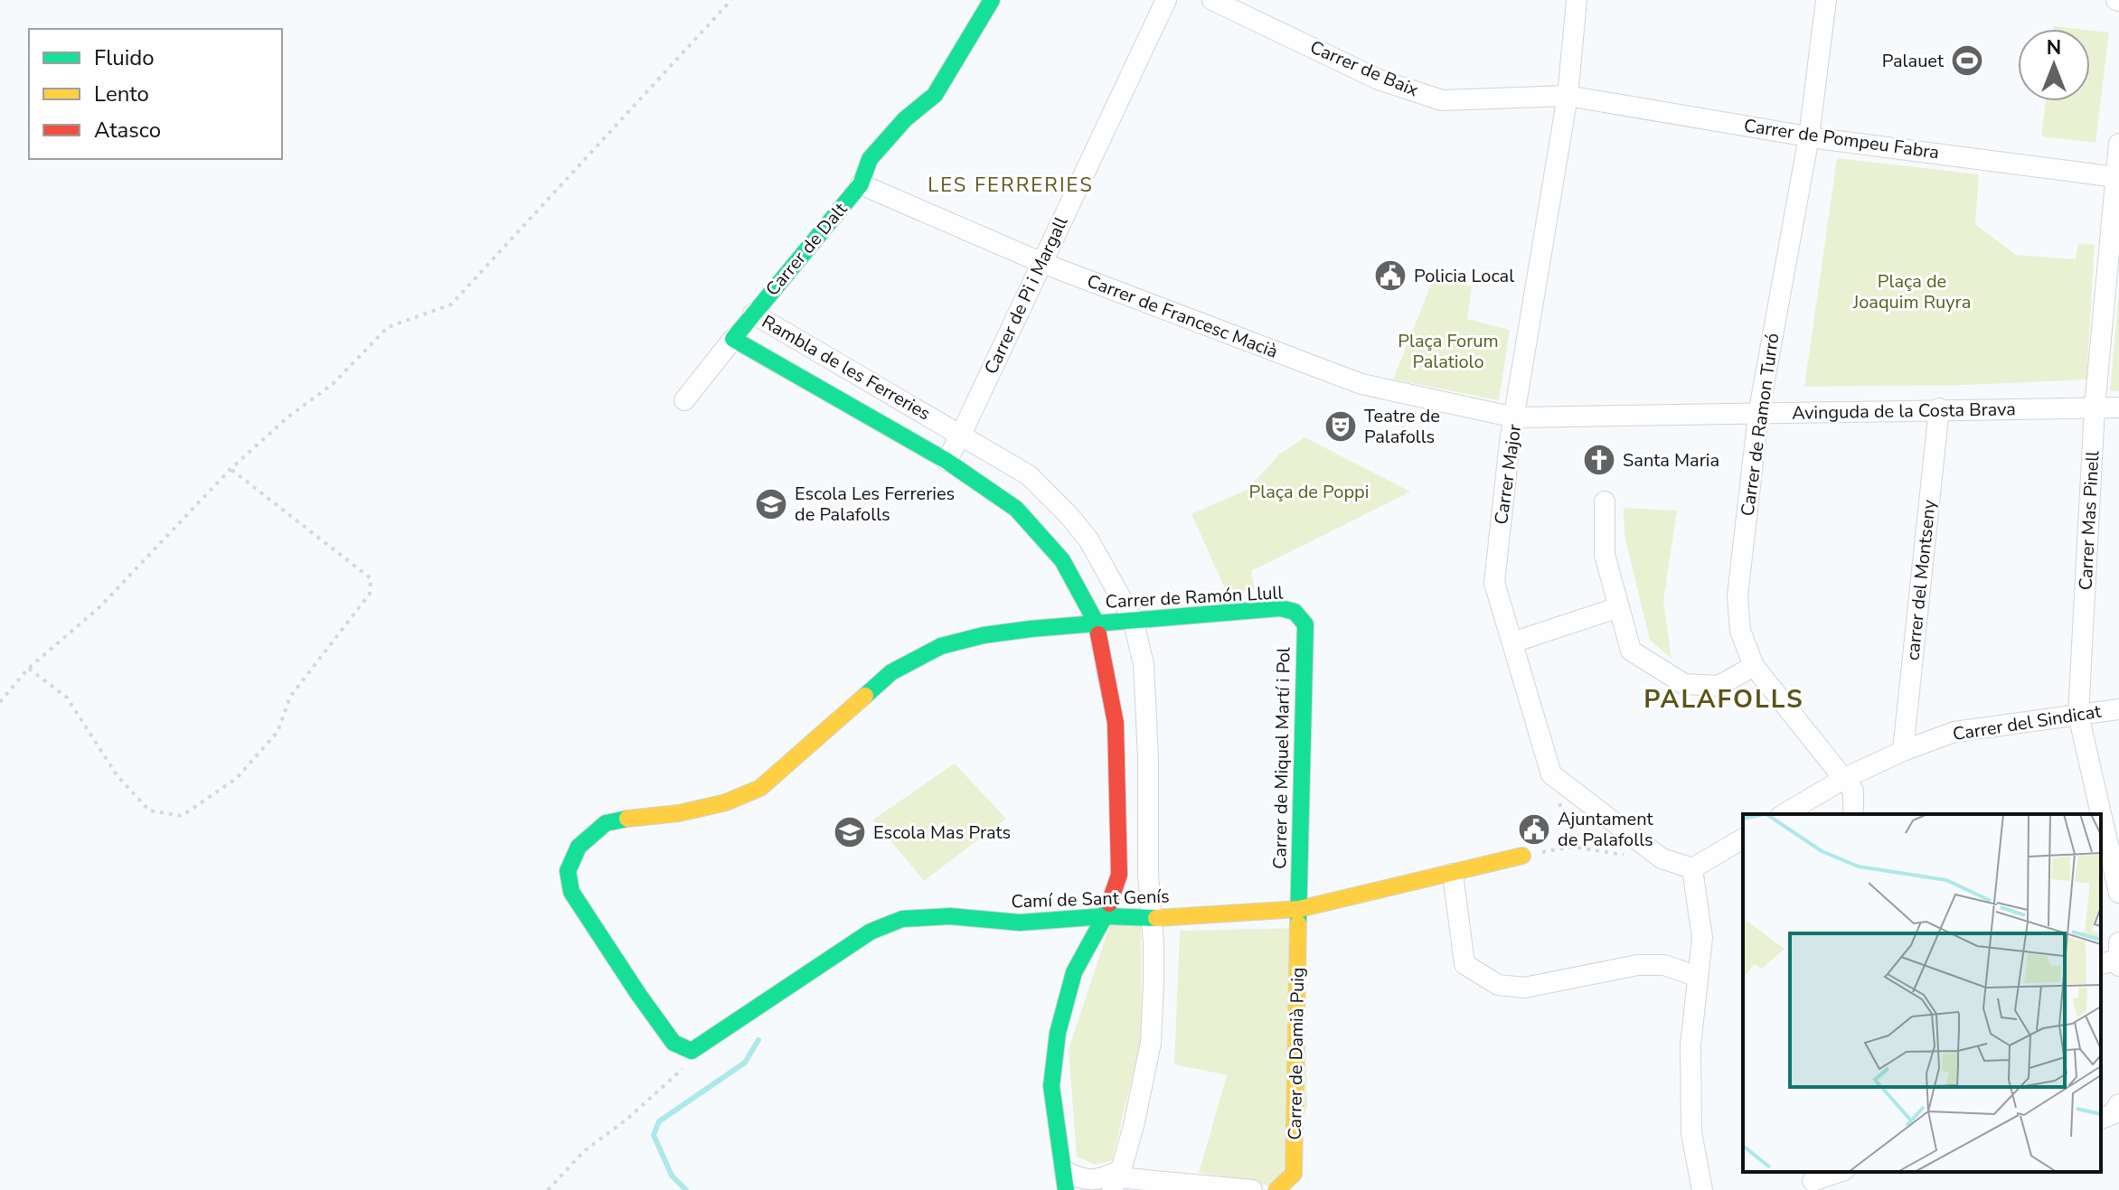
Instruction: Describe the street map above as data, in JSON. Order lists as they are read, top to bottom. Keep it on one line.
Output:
{"streets":{"street":["Carrer de Baix","Carrer de Pompeu Fabra","Carrer de Dalt","Carrer de Pi i Margall","Carrer de Francesc Macià","Rambla de les Ferreries","Avinguda de la Costa Brava","Carrer de Ramon Turró","Carrer Major","Carrer Mas Pinell","carrer del Montseny","Carrer de Ramón Llull","Carrer del Sindicat","Carrer de Miquel Martí i Pol","Camí de Sant Genís","Carrer de Damià Puig"]},"crossings":[["Carrer de Baix","Carrer de Pompeu Fabra"],["Carrer de Baix","Carrer Major"],["Carrer de Pompeu Fabra","Carrer de Ramon Turró"],["Carrer de Pompeu Fabra","Carrer Major"],["Carrer de Pompeu Fabra","Carrer Mas Pinell"],["Carrer de Dalt","Carrer de Francesc Macià"],["Carrer de Dalt","Rambla de les Ferreries"],["Carrer de Pi i Margall","Carrer de Francesc Macià"],["Carrer de Pi i Margall","Rambla de les Ferreries"],["Carrer de Francesc Macià","Avinguda de la Costa Brava"],["Carrer de Francesc Macià","Carrer Major"],["Rambla de les Ferreries","Carrer de Ramón Llull"],["Rambla de les Ferreries","Camí de Sant Genís"],["Avinguda de la Costa Brava","Carrer de Ramon Turró"],["Avinguda de la Costa Brava","Carrer Major"],["Avinguda de la Costa Brava","Carrer Mas Pinell"],["Avinguda de la Costa Brava","carrer del Montseny"],["Carrer de Ramon Turró","Carrer del Sindicat"],["Carrer Mas Pinell","Carrer del Sindicat"],["carrer del Montseny","Carrer del Sindicat"],["Carrer de Ramón Llull","Carrer de Miquel Martí i Pol"],["Carrer de Ramón Llull","Camí de Sant Genís"],["Carrer de Miquel Martí i Pol","Camí de Sant Genís"],["Carrer de Miquel Martí i Pol","Carrer de Damià Puig"],["Camí de Sant Genís","Carrer de Damià Puig"]],"districts":["LES FERRERIES","PALAFOLLS"],"parks":["Plaça de Joaquim Ruyra","Plaça Forum Palatiolo","Plaça de Poppi"],"places":{"sports":["Palauet"],"public building":["Policia Local","Ajuntament de Palafolls"],"theatre":["Teatre de Palafolls"],"church":["Santa Maria"],"school or university":["Escola Les Ferreries de Palafolls","Escola Mas Prats"]},"legend":["Fluido","Lento","Atasco"],"north":"top"}
